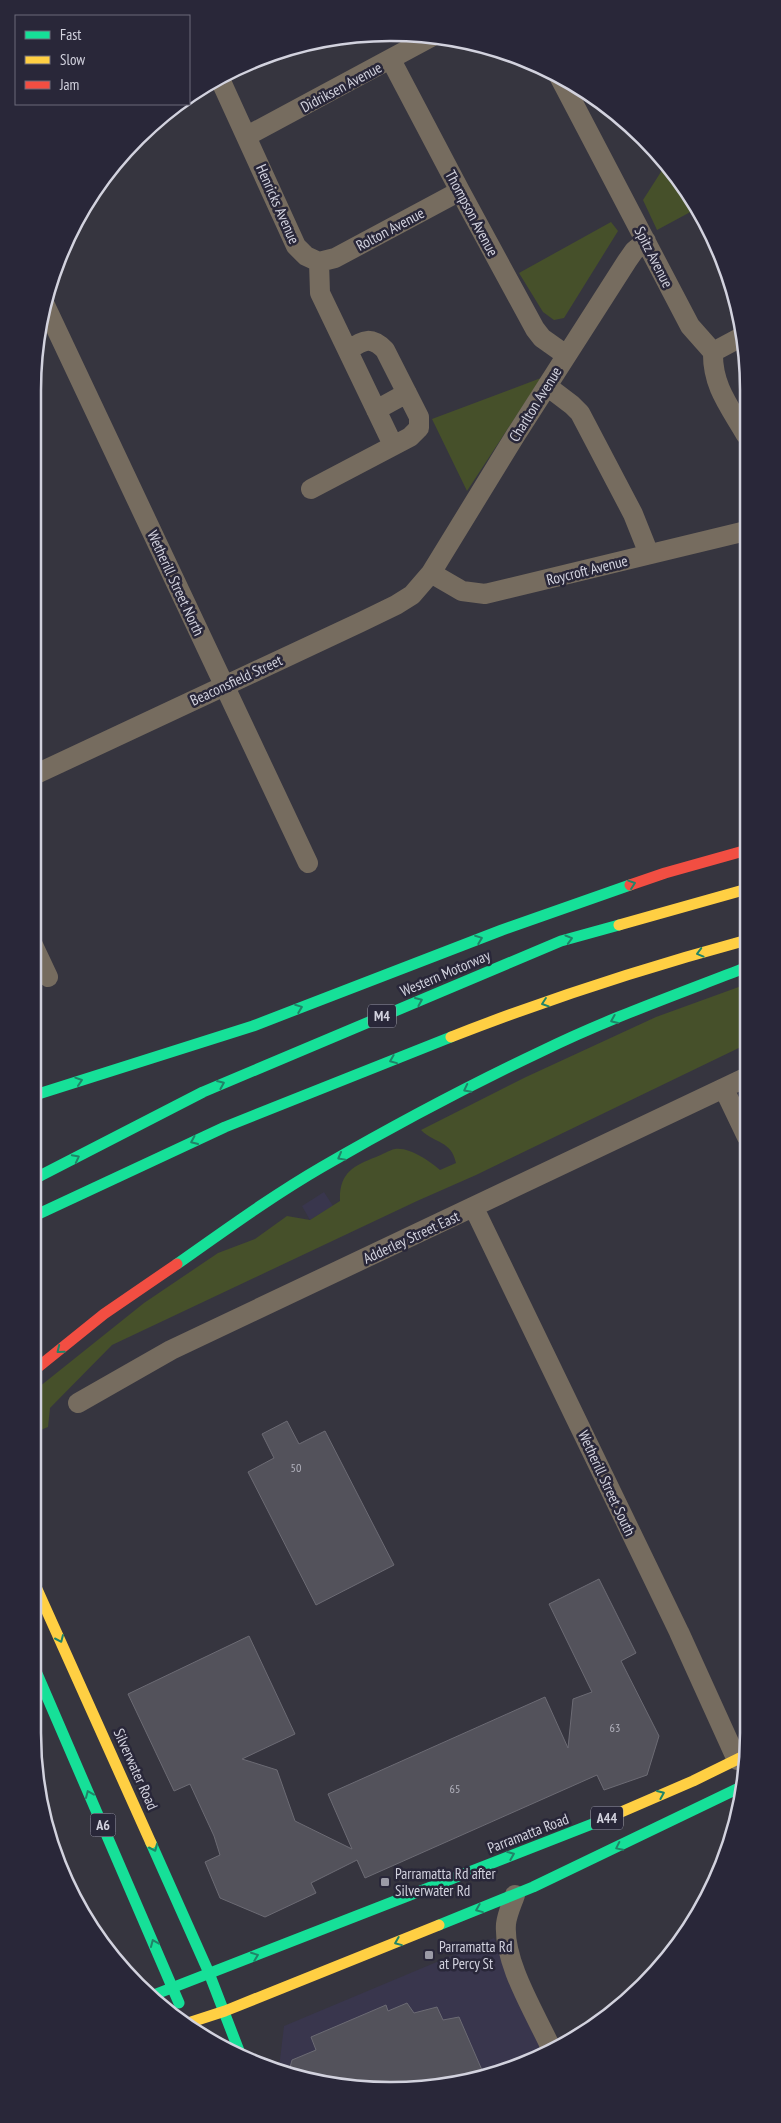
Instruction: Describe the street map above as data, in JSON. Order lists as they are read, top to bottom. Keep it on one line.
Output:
{"streets":{"highway":["Western Motorway","M4","Silverwater Road","A44","A6","Parramatta Road"],"street":["Didriksen Avenue","Henricks Avenue","Thompson Avenue","Rolton Avenue","Spitz Avenue","Charlton Avenue","Roycroft Avenue","Wetherill Street North","Beaconsfield Street","Adderley Street East","Wetherill Street South"]},"crossings":[["Didriksen Avenue","Henricks Avenue"],["Didriksen Avenue","Thompson Avenue"],["Henricks Avenue","Rolton Avenue"],["Thompson Avenue","Rolton Avenue"],["Thompson Avenue","Charlton Avenue"],["Spitz Avenue","Charlton Avenue"],["Charlton Avenue","Roycroft Avenue"],["Charlton Avenue","Beaconsfield Street"],["Roycroft Avenue","Beaconsfield Street"],["Wetherill Street North","Beaconsfield Street"],["Adderley Street East","Wetherill Street South"],["Silverwater Road","A6"],["Silverwater Road","Parramatta Road"],["A44","A6"],["A6","Parramatta Road"]],"places":{"transit":["Parramatta Rd after Silverwater Rd","Parramatta Rd at Percy St"]},"house_numbers":["50","63","65"],"legend":["Fast","Slow","Jam"]}
